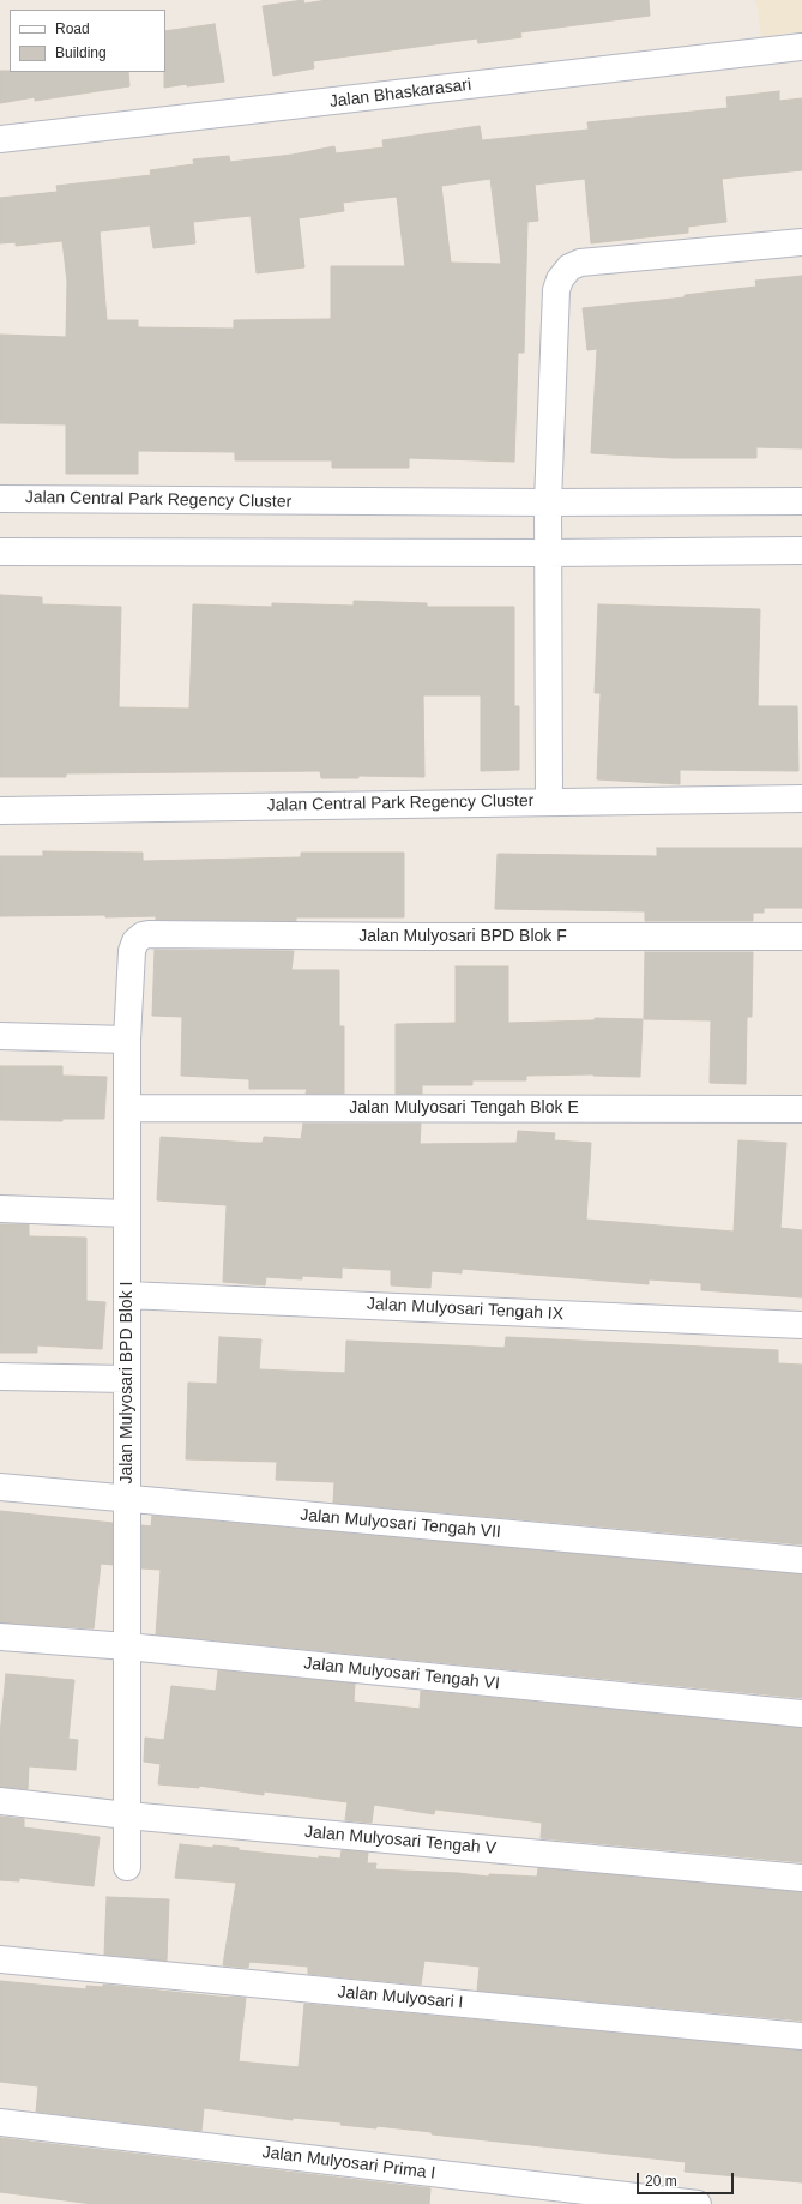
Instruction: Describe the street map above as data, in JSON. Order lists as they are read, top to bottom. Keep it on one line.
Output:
{"streets":{"street":["Jalan Bhaskarasari","Jalan Central Park Regency Cluster","Jalan Mulyosari BPD Blok F","Jalan Mulyosari Tengah Blok E","Jalan Mulyosari Tengah IX","Jalan Mulyosari BPD Blok I","Jalan Mulyosari Tengah VII","Jalan Mulyosari Tengah VI","Jalan Mulyosari Tengah V","Jalan Mulyosari I","Jalan Mulyosari Prima I"]},"crossings":[["Jalan Mulyosari BPD Blok F","Jalan Mulyosari BPD Blok I"],["Jalan Mulyosari Tengah Blok E","Jalan Mulyosari BPD Blok I"],["Jalan Mulyosari Tengah IX","Jalan Mulyosari BPD Blok I"],["Jalan Mulyosari BPD Blok I","Jalan Mulyosari Tengah VII"],["Jalan Mulyosari BPD Blok I","Jalan Mulyosari Tengah VI"],["Jalan Mulyosari BPD Blok I","Jalan Mulyosari Tengah V"]],"legend":["Road","Building"],"scale_bar":"20 m"}
